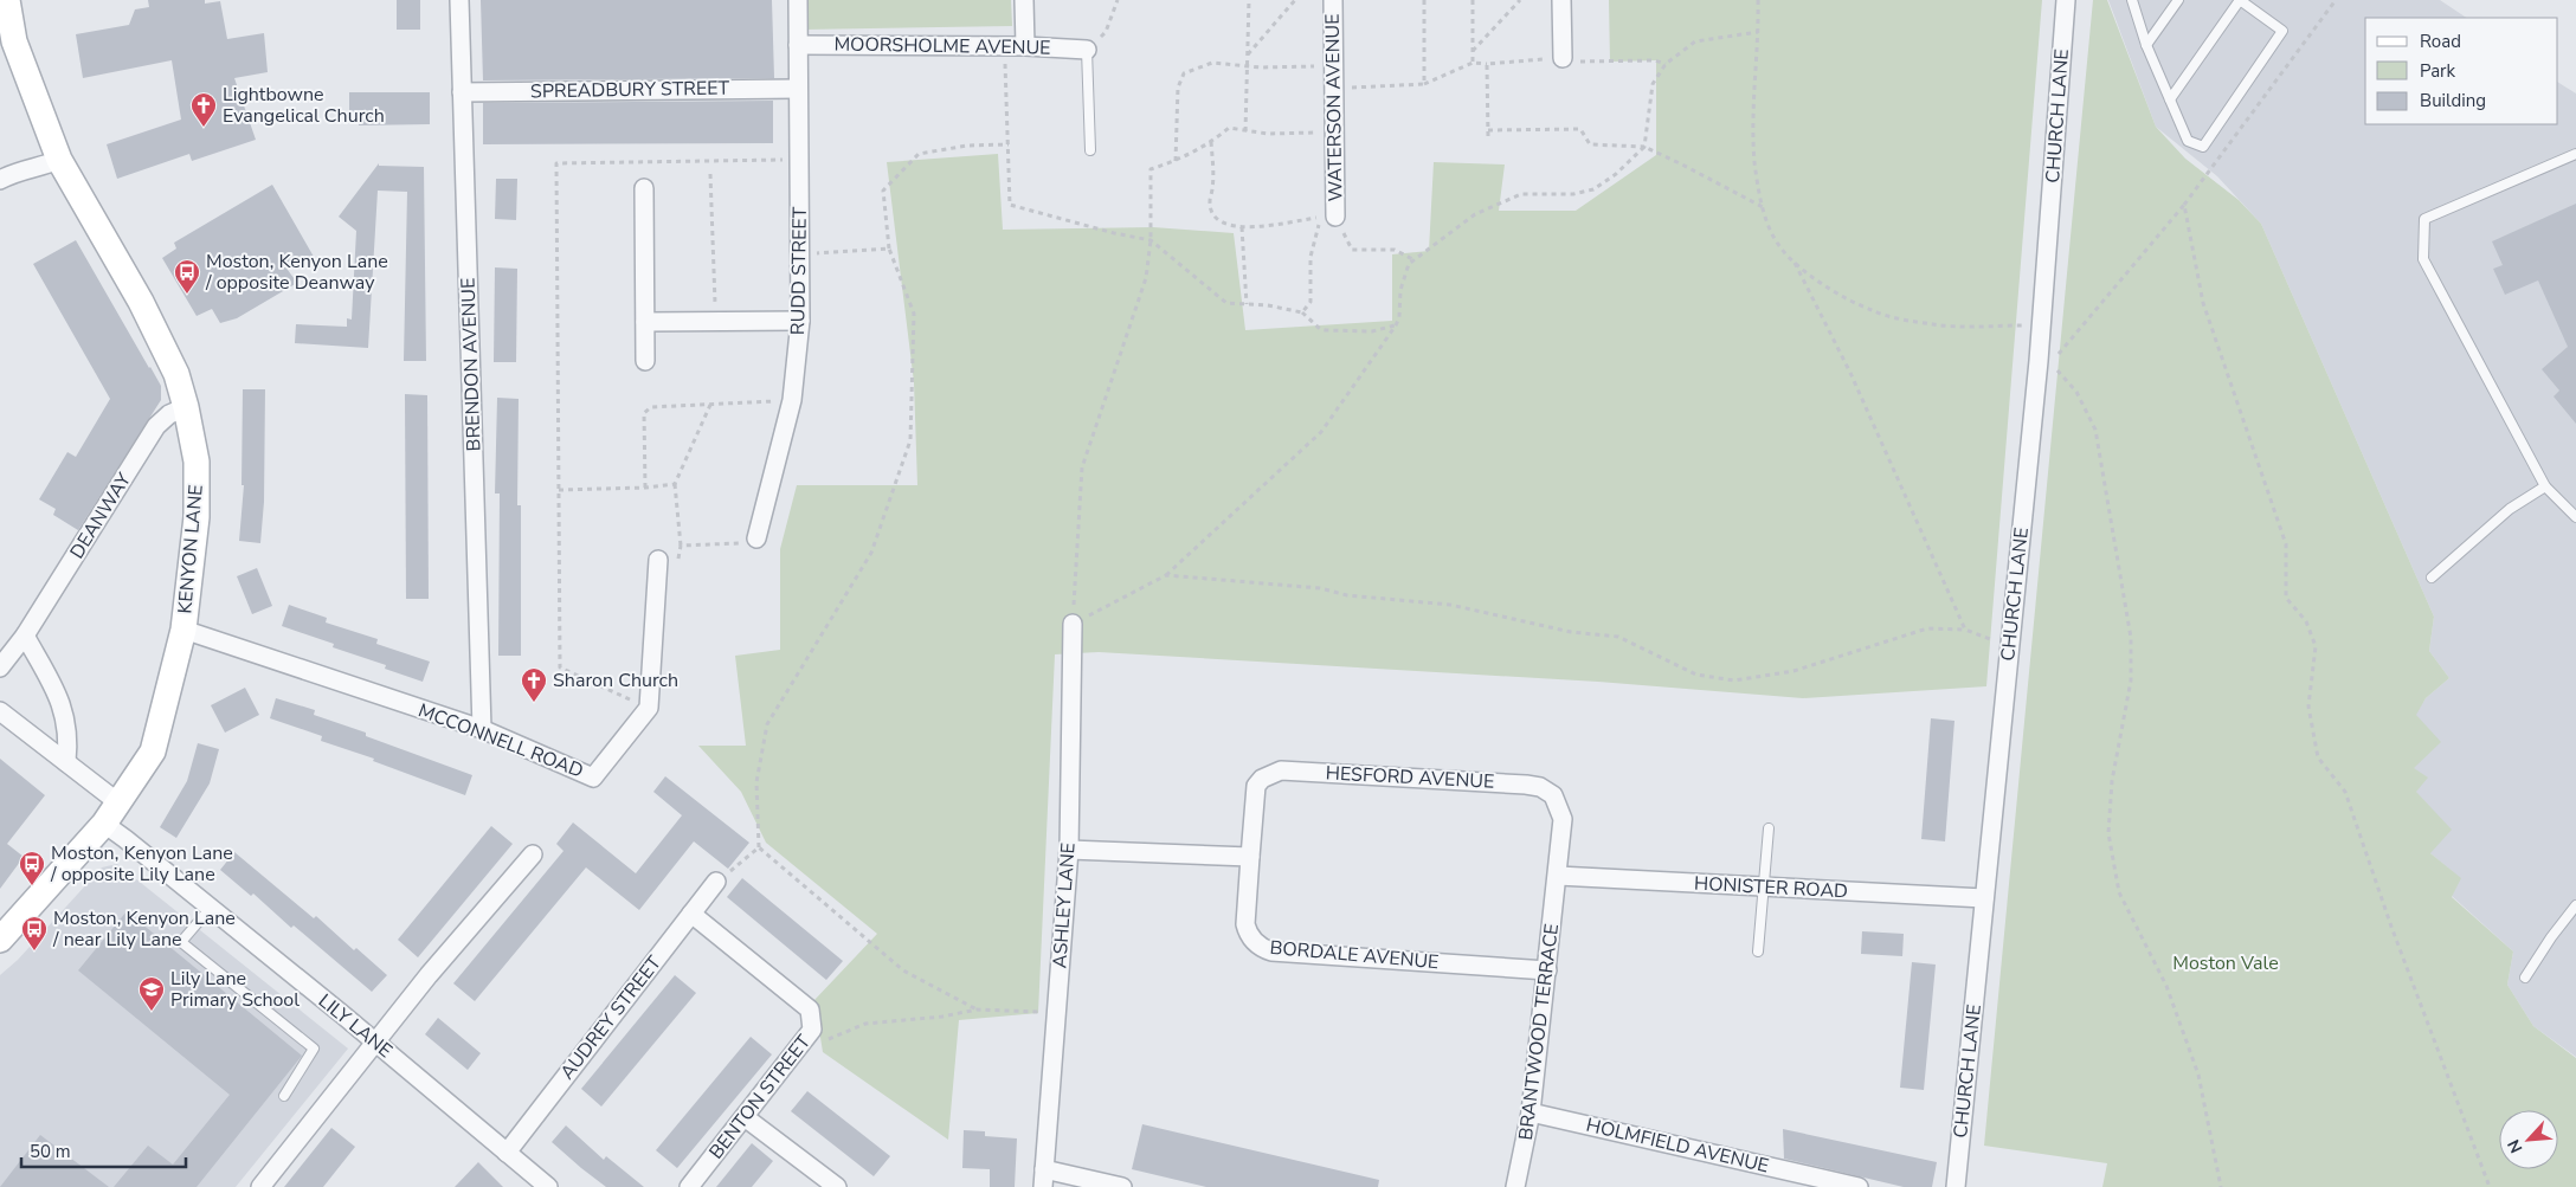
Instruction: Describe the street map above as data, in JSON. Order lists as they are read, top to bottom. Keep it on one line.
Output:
{"streets":{"street":["MOORSHOLME AVENUE","SPREADBURY STREET","WATERSON AVENUE","CHURCH LANE","RUDD STREET","BRENDON AVENUE","DEANWAY","KENYON LANE","MCCONNELL ROAD","HESFORD AVENUE","HONISTER ROAD","ASHLEY LANE","BORDALE AVENUE","AUDREY STREET","LILY LANE","BRANTWOOD TERRACE","BENTON STREET","HOLMFIELD AVENUE"]},"crossings":[["MOORSHOLME AVENUE","RUDD STREET"],["SPREADBURY STREET","RUDD STREET"],["SPREADBURY STREET","BRENDON AVENUE"],["CHURCH LANE","HONISTER ROAD"],["BRENDON AVENUE","MCCONNELL ROAD"],["DEANWAY","KENYON LANE"],["KENYON LANE","MCCONNELL ROAD"],["KENYON LANE","LILY LANE"],["HESFORD AVENUE","HONISTER ROAD"],["HESFORD AVENUE","BORDALE AVENUE"],["HESFORD AVENUE","BRANTWOOD TERRACE"],["HONISTER ROAD","BRANTWOOD TERRACE"],["BORDALE AVENUE","BRANTWOOD TERRACE"],["AUDREY STREET","LILY LANE"],["AUDREY STREET","BENTON STREET"],["BRANTWOOD TERRACE","HOLMFIELD AVENUE"]],"parks":["Moston Vale"],"places":{"church":["Lightbowne Evangelical Church","Sharon Church"],"bus stop":["Moston, Kenyon Lane / opposite Deanway","Moston, Kenyon Lane / opposite Lily Lane","Moston, Kenyon Lane / near Lily Lane"],"school or university":["Lily Lane Primary School"]},"legend":["Road","Park","Building"],"scale_bar":"50 m","north":"bottom left"}
